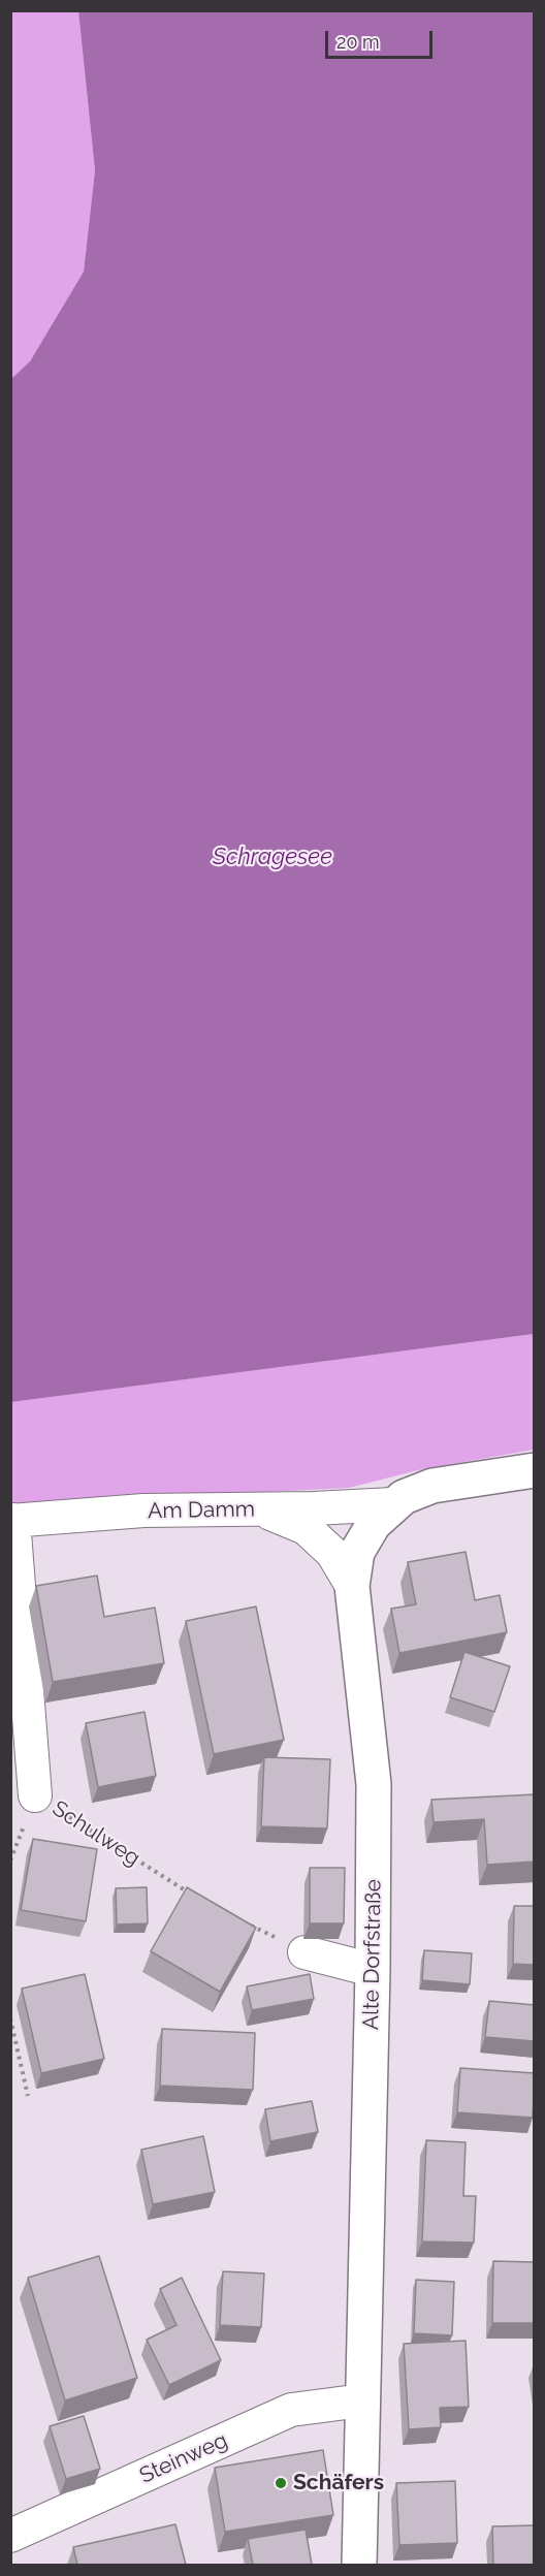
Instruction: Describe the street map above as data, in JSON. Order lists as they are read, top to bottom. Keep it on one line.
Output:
{"streets":{"street":["Am Damm","Schulweg","Alte Dorfstraße","Steinweg"]},"crossings":[["Am Damm","Schulweg"],["Am Damm","Alte Dorfstraße"],["Alte Dorfstraße","Steinweg"]],"water":["Schragesee"],"places":["Schäfers"],"scale_bar":"20 m"}
